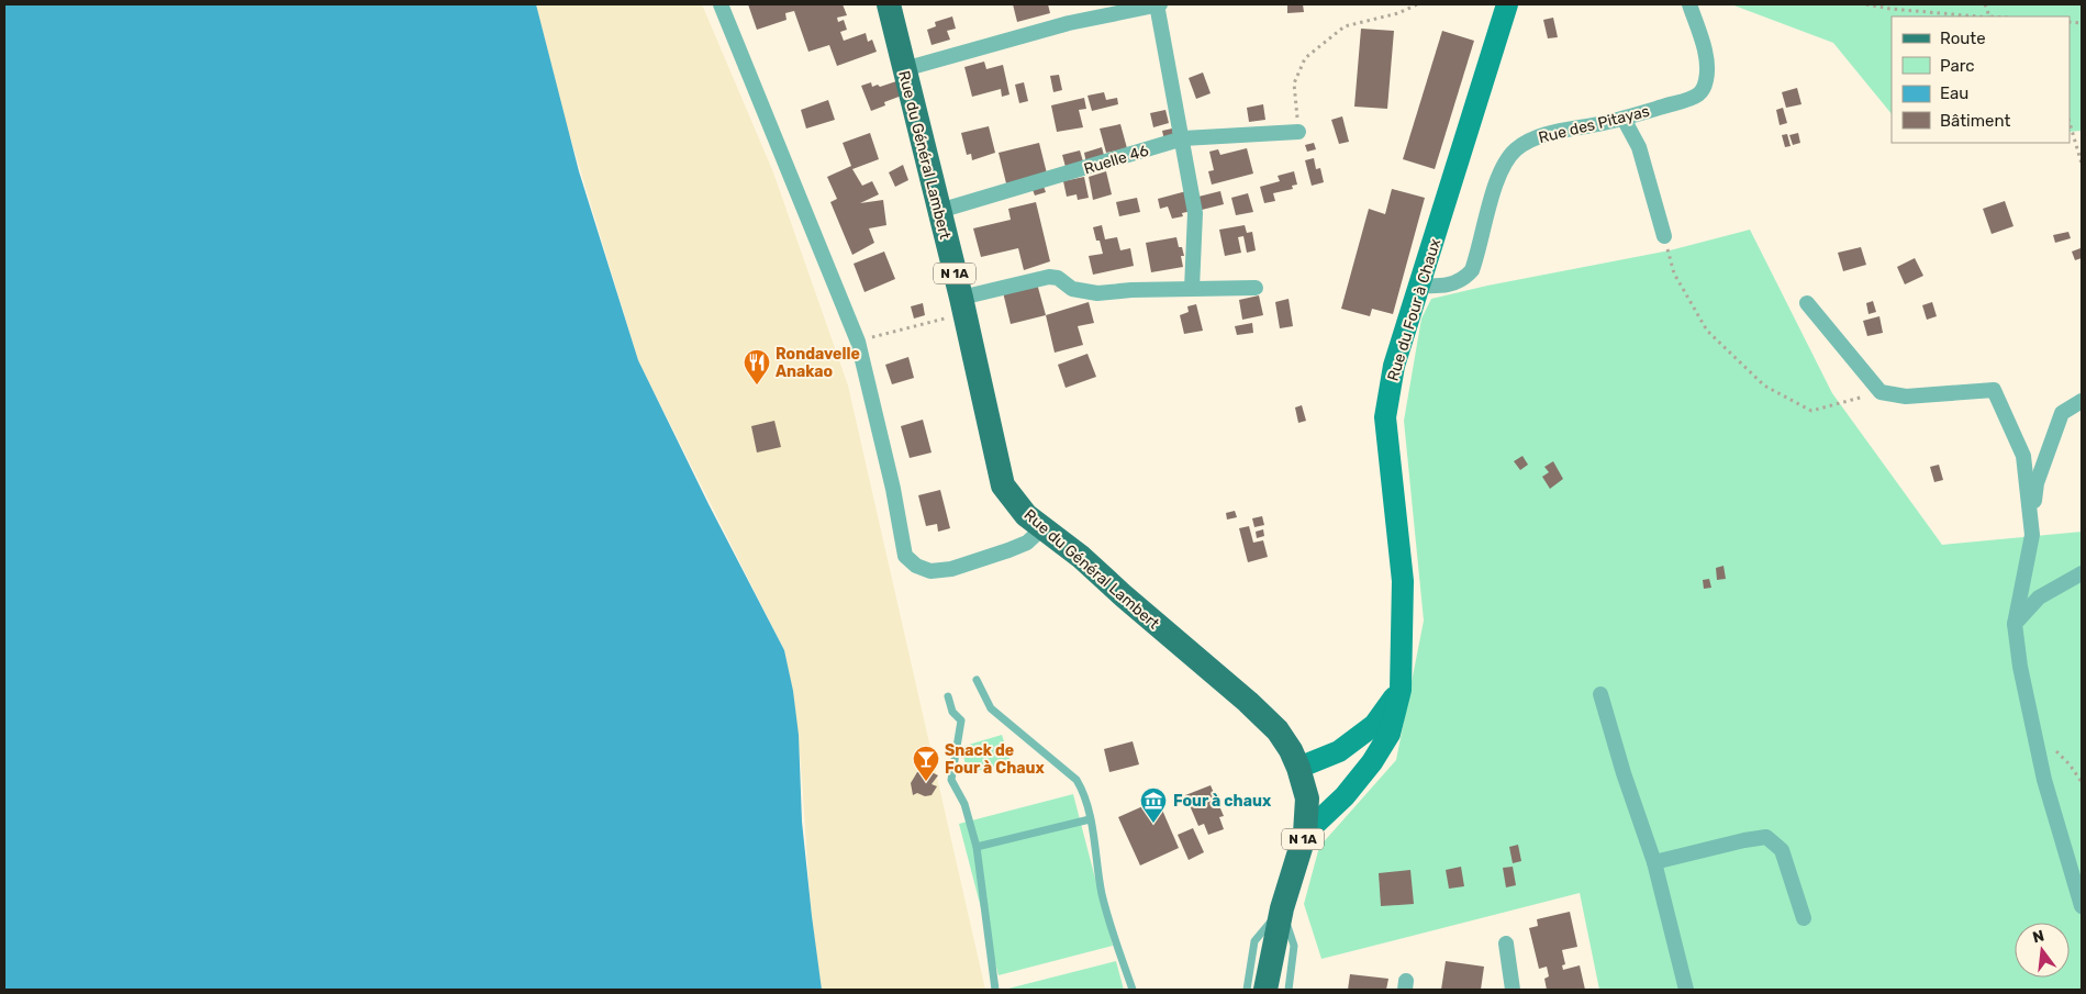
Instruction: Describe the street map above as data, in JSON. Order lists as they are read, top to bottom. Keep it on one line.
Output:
{"streets":{"main road":["Rue du Général Lambert","N 1A","Rue du Four à Chaux"],"street":["Rue des Pitayas","Ruelle 46"]},"crossings":[["Rue des Pitayas","Rue du Four à Chaux"],["Rue du Général Lambert","Ruelle 46"],["Rue du Général Lambert","Rue du Four à Chaux"]],"places":{"restaurant":["Rondavelle Anakao"],"bar":["Snack de Four à Chaux"],"museum":["Four à chaux"]},"legend":["Route","Parc","Eau","Bâtiment"],"north":"top"}
